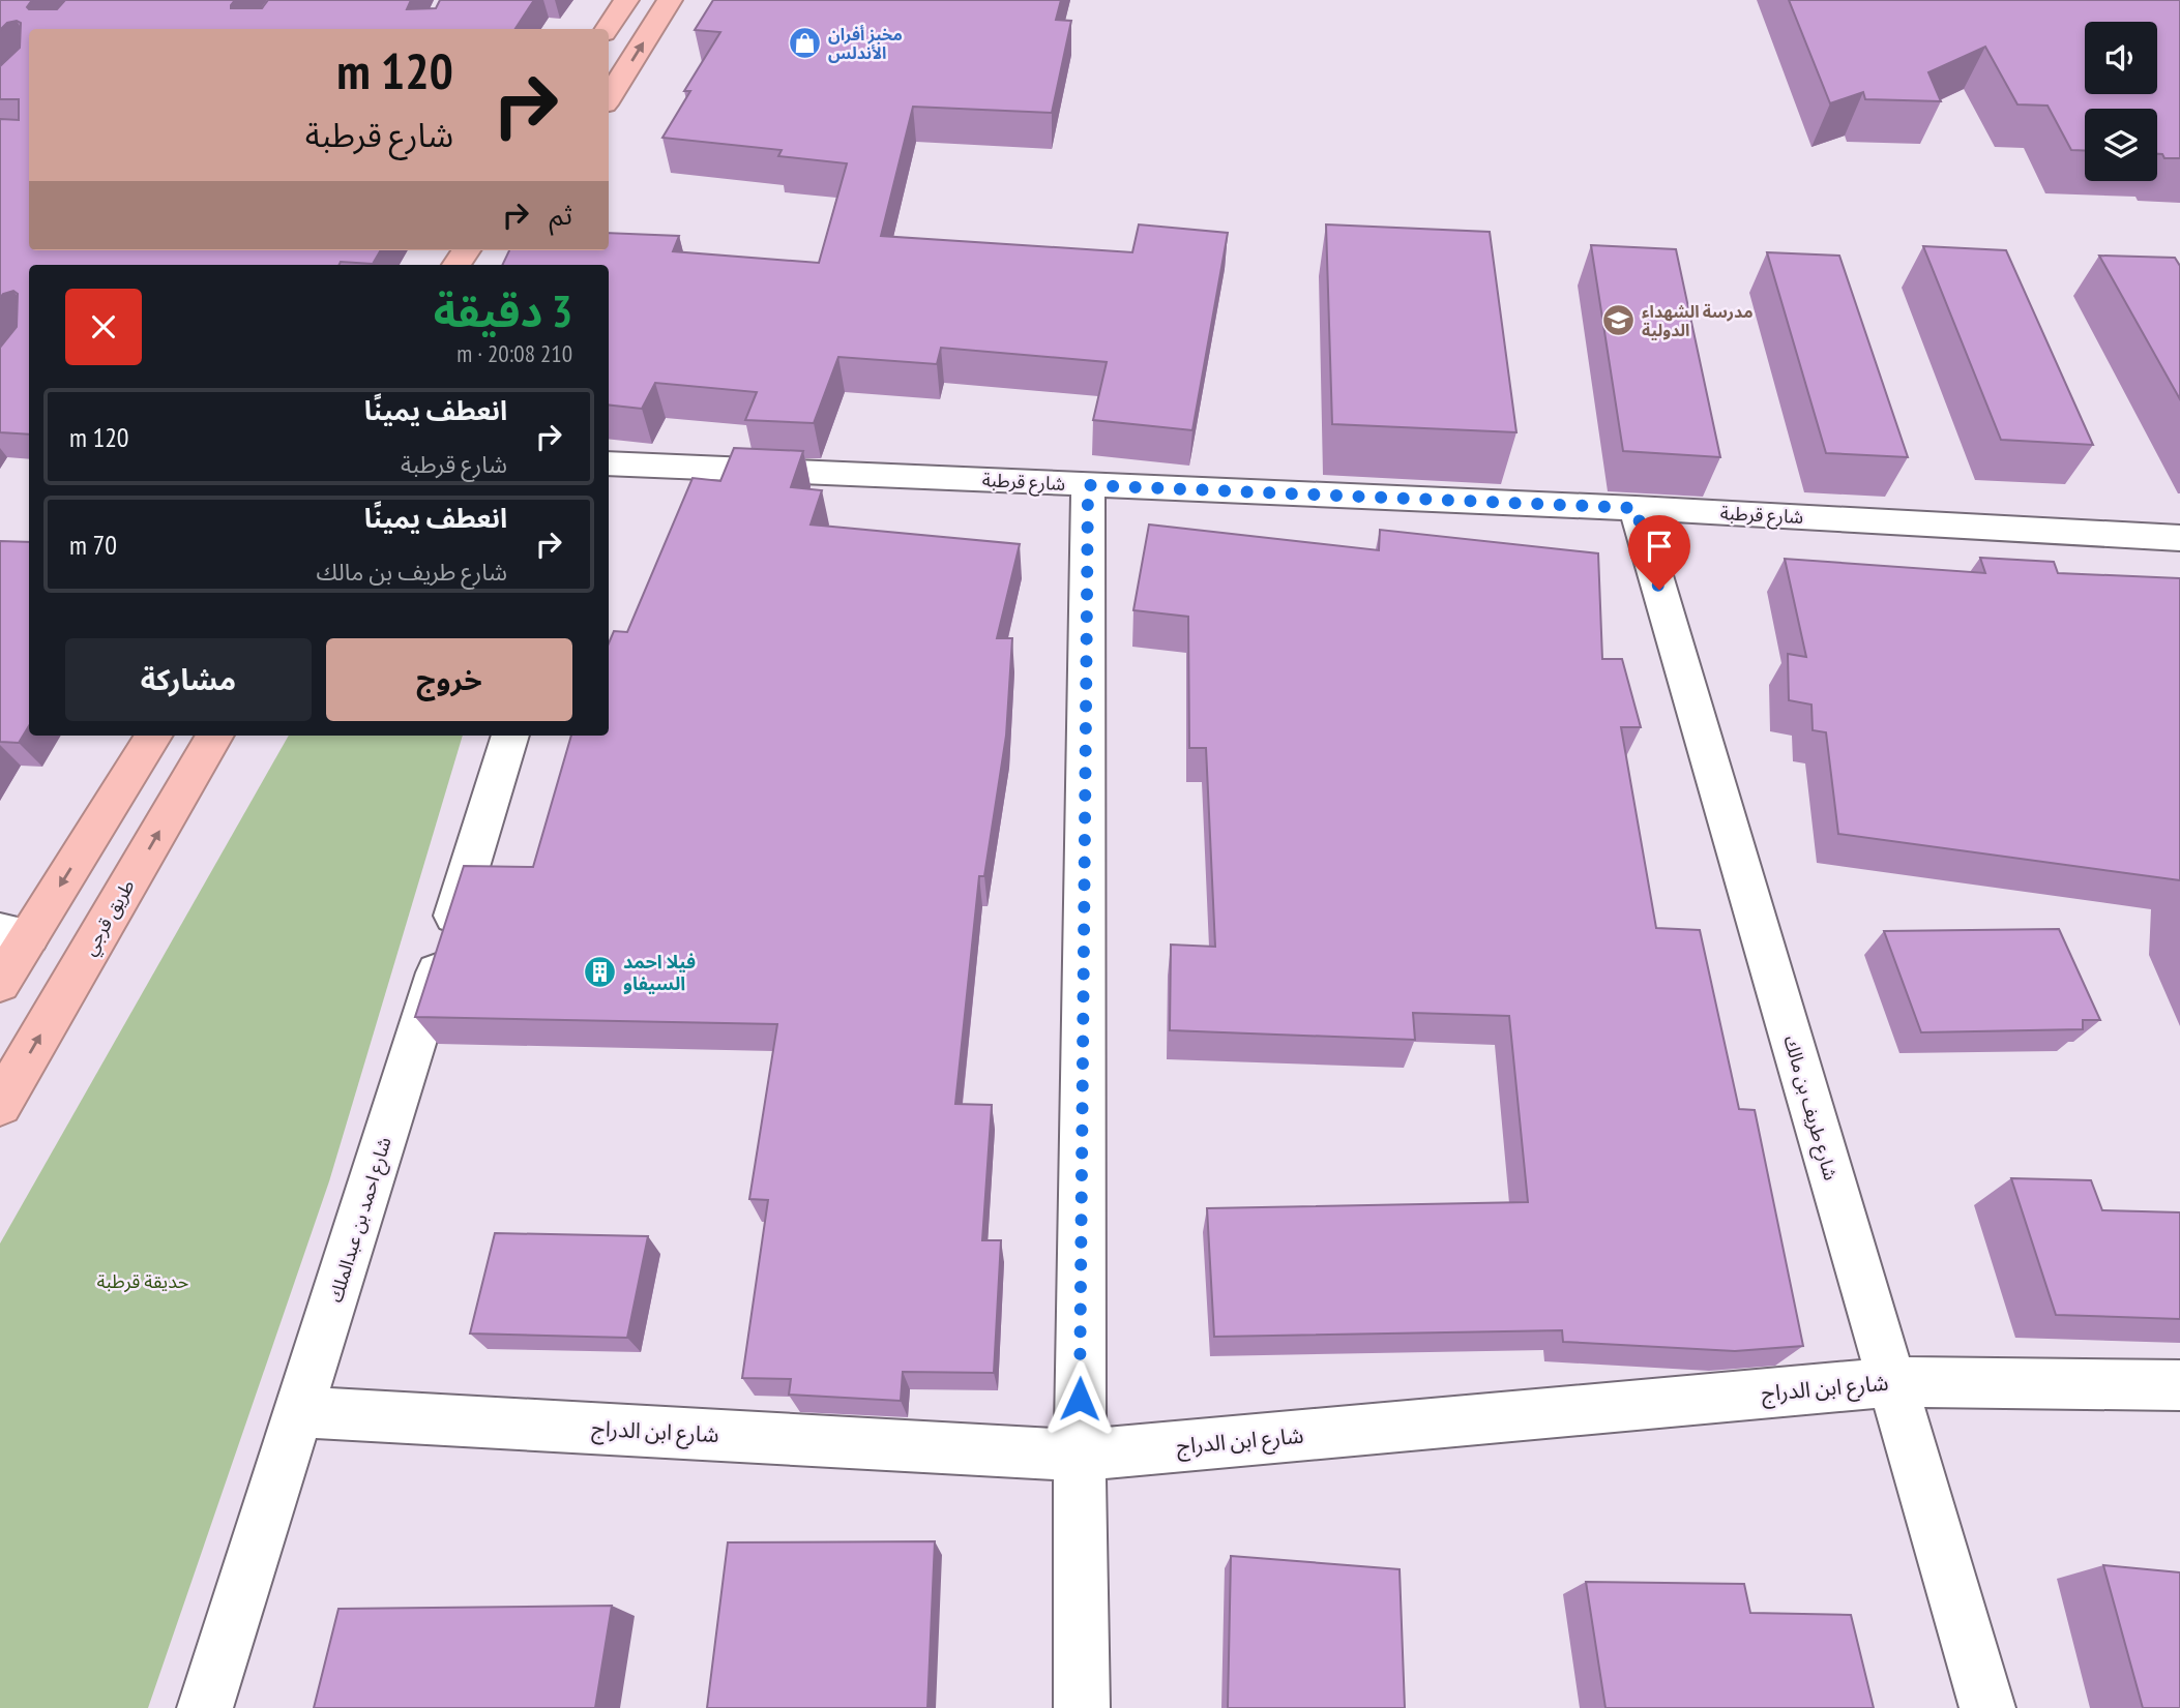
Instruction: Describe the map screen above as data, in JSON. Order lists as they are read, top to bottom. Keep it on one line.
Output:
{"streets":{"highway":["طريق قرجي"],"street":["شارع قرطبة","شارع طريف بن مالك","شارع احمد بن عبدالملك","شارع ابن الدراج"]},"crossings":[["شارع قرطبة","شارع طريف بن مالك"],["شارع طريف بن مالك","شارع ابن الدراج"],["شارع احمد بن عبدالملك","شارع ابن الدراج"]],"parks":["حديقة قرطبة"],"places":{"shop":["مخبز أفران الأندلس"],"school or university":["مدرسة الشهداء الدولية"],"building":["فيلا احمد السيفاو"]},"page":{"turn":["120 m","شارع قرطبة"],"then":"ثم","heading":["3 دقيقة","210 m · 20:08"],"list":[{"name":"انعطف يمينًا","note":"شارع قرطبة","value":"120 m"},{"name":"انعطف يمينًا","note":"شارع طريف بن مالك","value":"70 m"}],"buttons":["خروج","مشاركة"]}}
